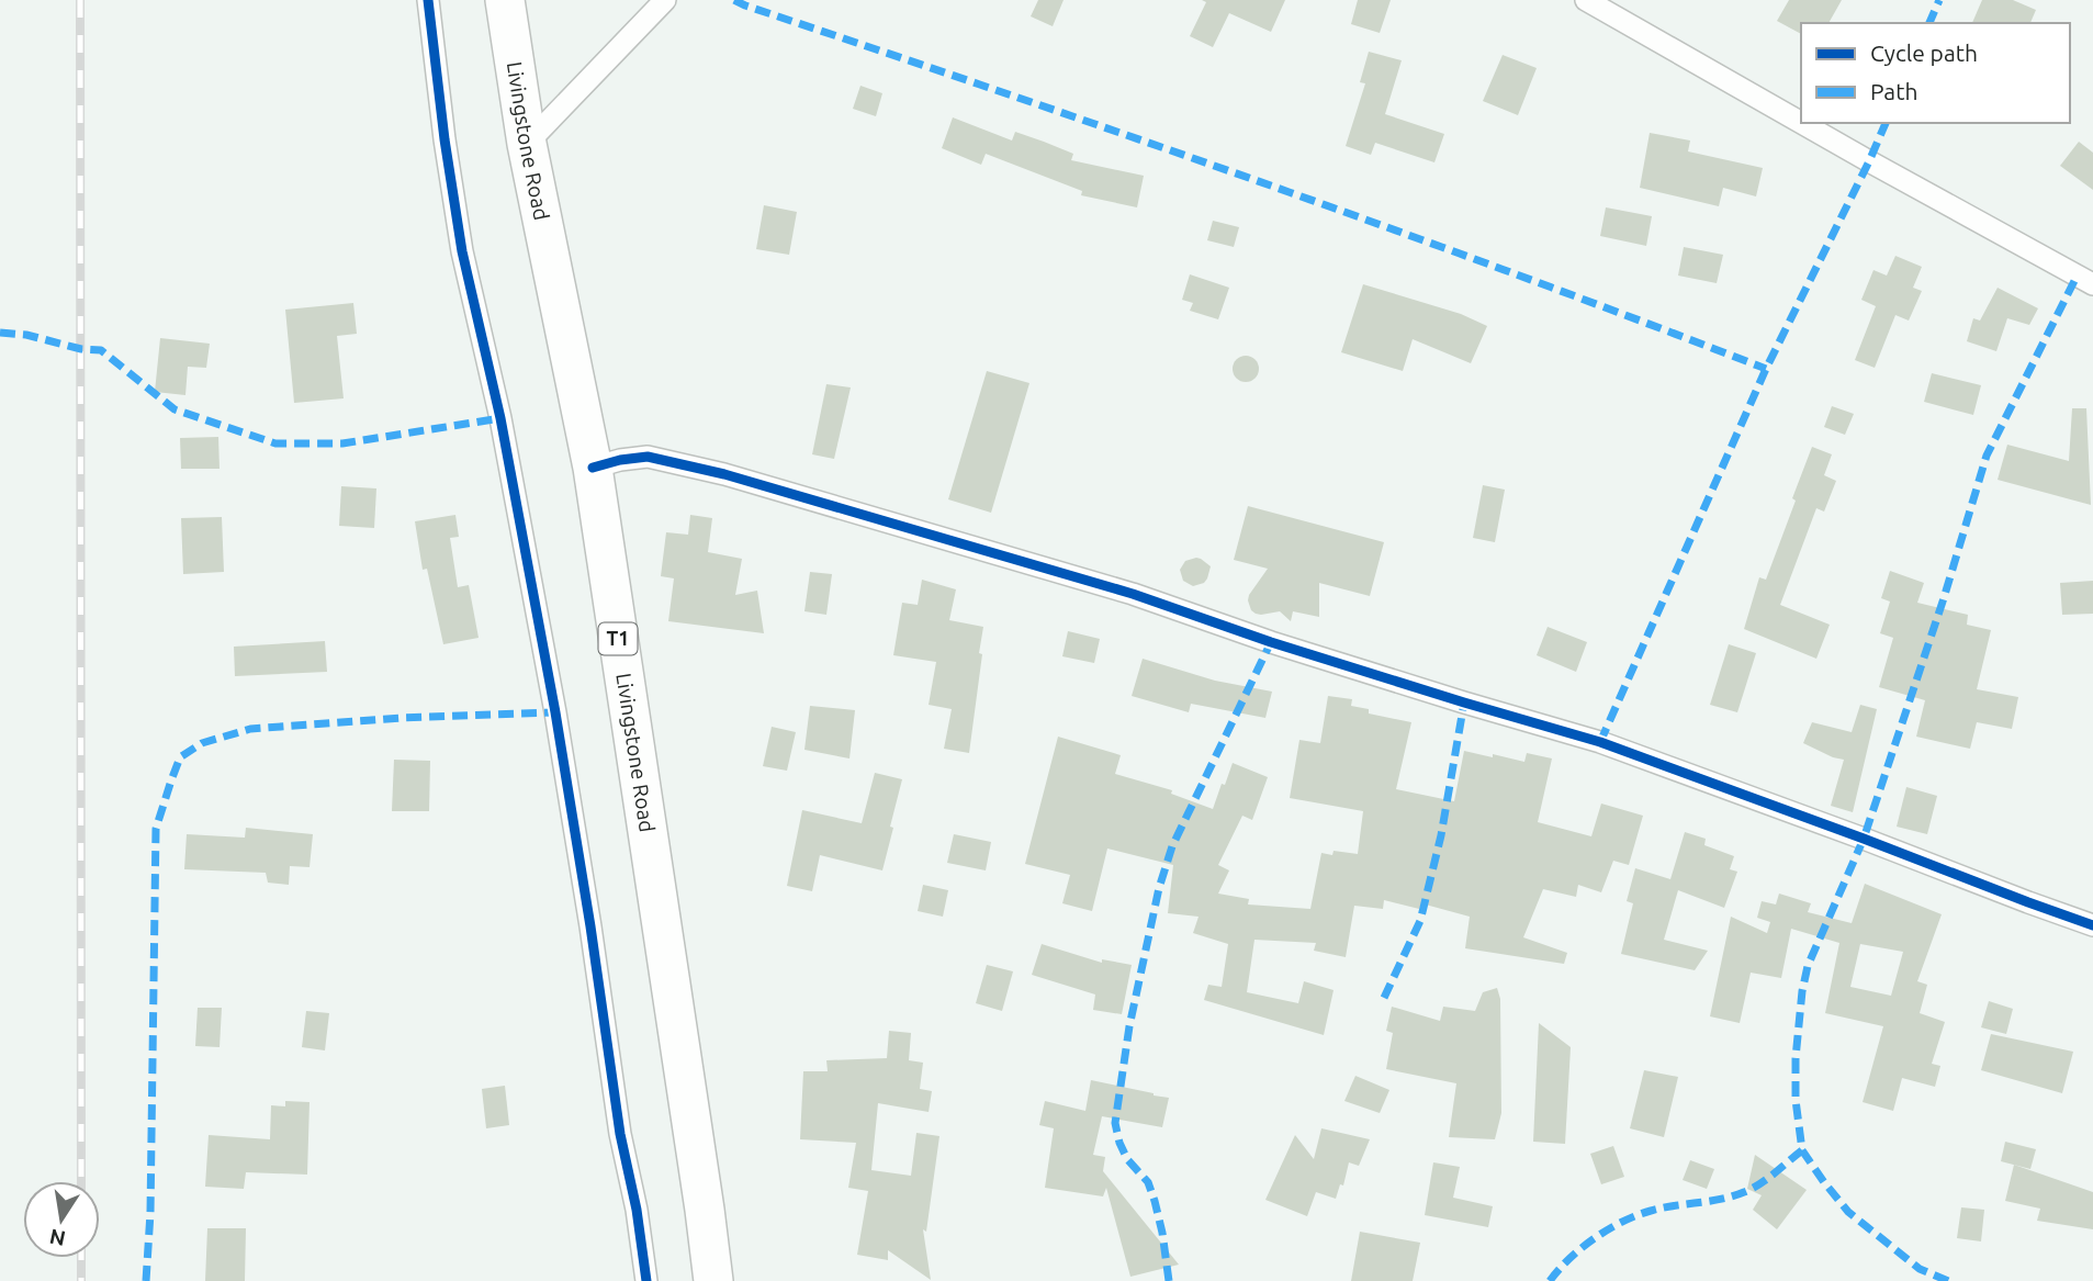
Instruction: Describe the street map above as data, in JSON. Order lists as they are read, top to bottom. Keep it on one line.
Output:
{"streets":{"highway":["Livingstone Road","T1"]},"legend":["Cycle path","Path"],"north":"bottom"}
